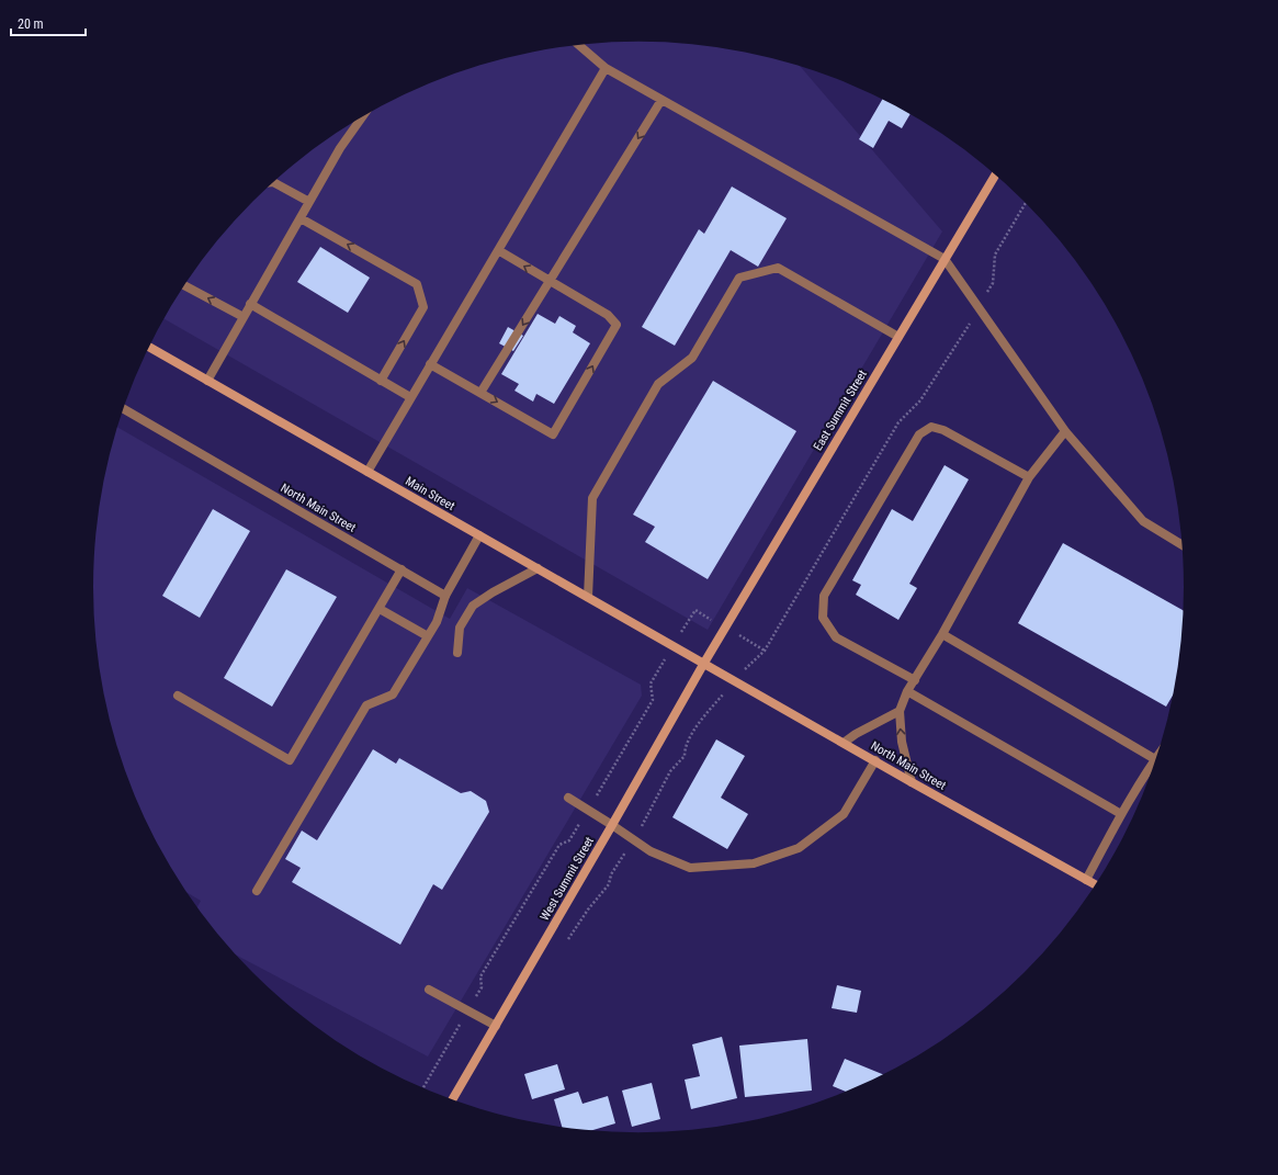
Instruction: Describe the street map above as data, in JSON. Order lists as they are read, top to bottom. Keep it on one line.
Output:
{"streets":{"main road":["East Summit Street","Main Street","North Main Street","West Summit Street"]},"crossings":[["East Summit Street","Main Street"],["East Summit Street","North Main Street"],["East Summit Street","West Summit Street"],["Main Street","North Main Street"],["Main Street","West Summit Street"],["North Main Street","West Summit Street"]],"scale_bar":"20 m"}
